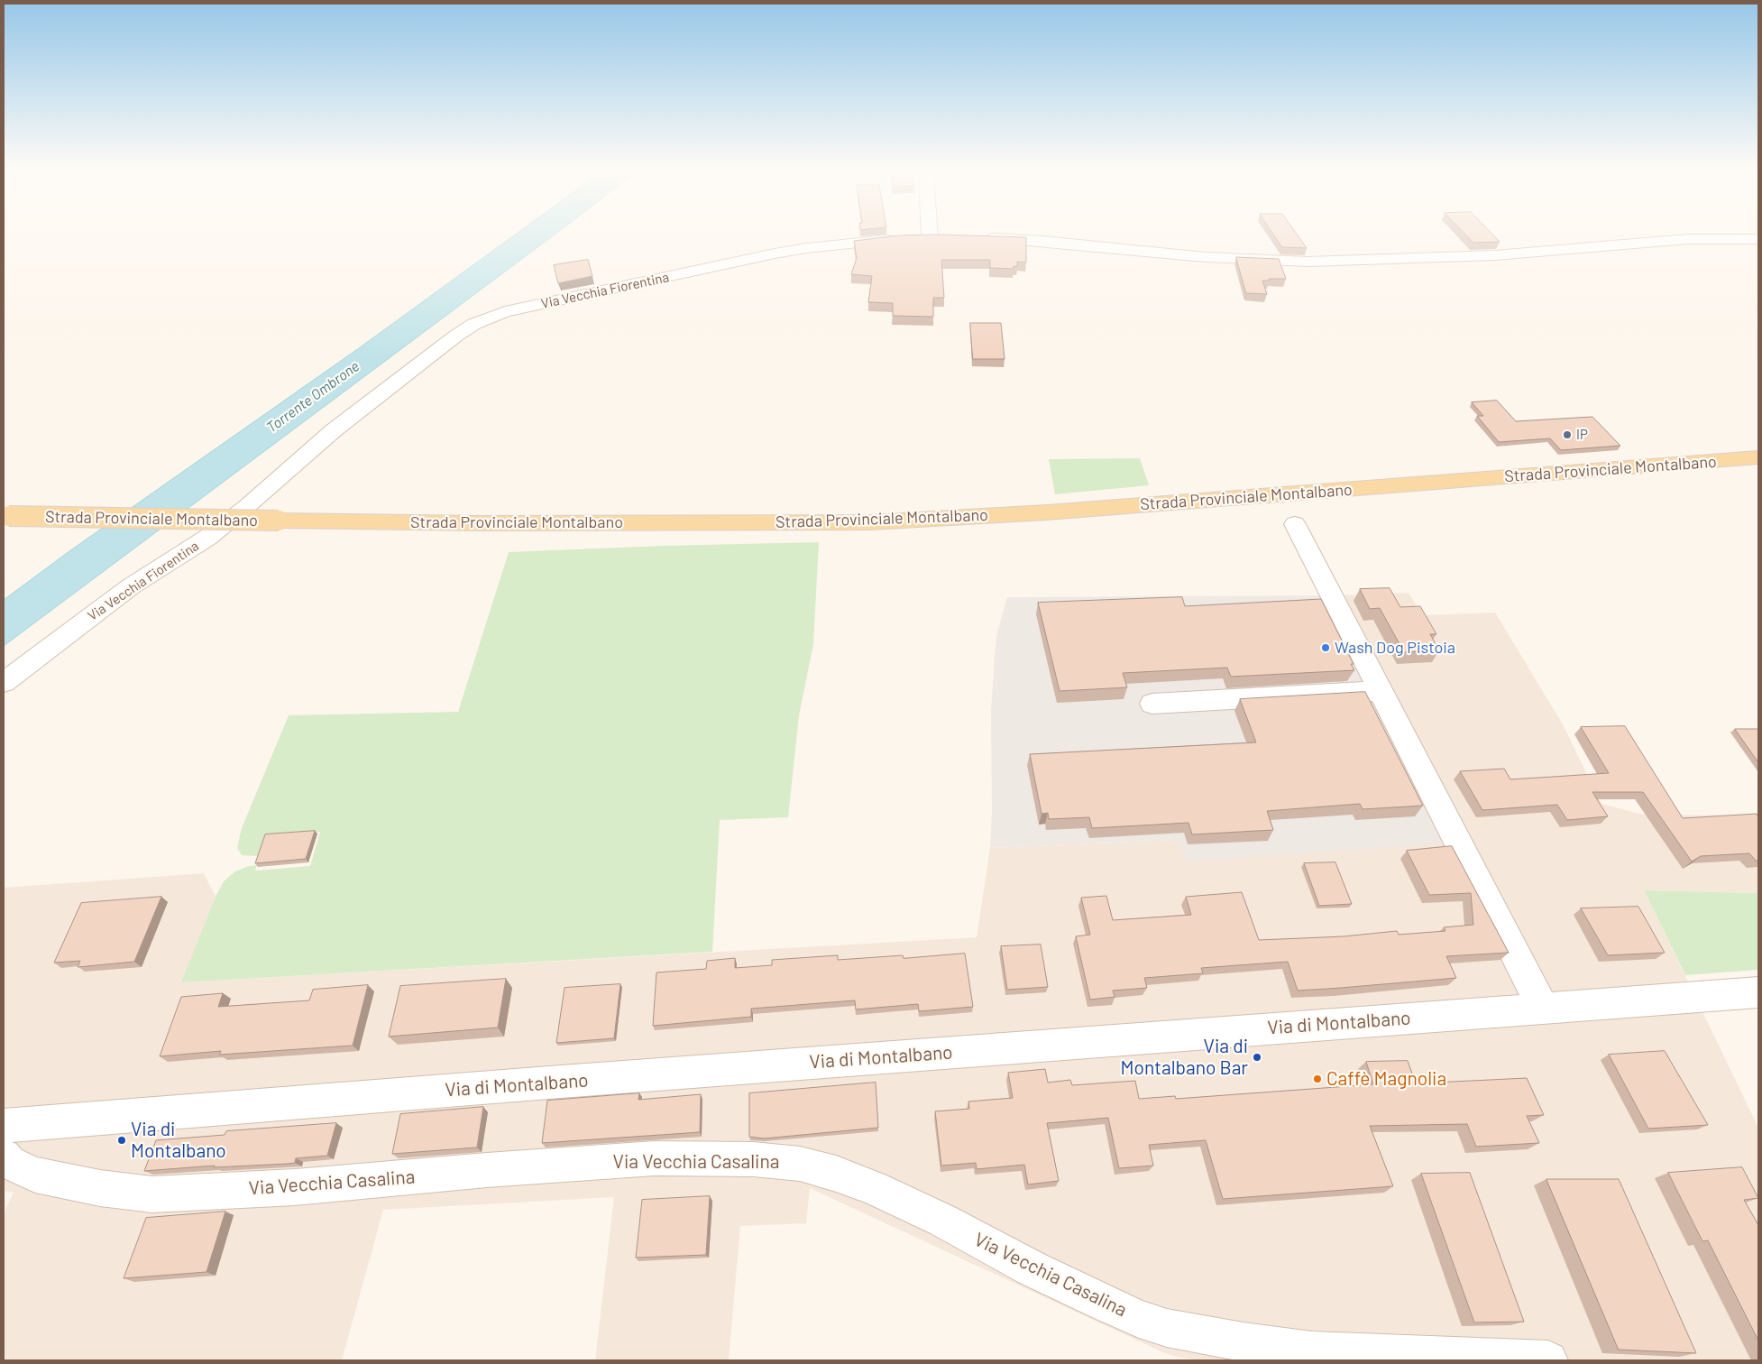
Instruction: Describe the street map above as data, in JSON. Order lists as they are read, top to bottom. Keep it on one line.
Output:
{"streets":{"main road":["Strada Provinciale Montalbano"],"street":["Via Vecchia Fiorentina","Via di Montalbano","Via Vecchia Casalina"]},"water":["Torrente Ombrone"],"places":["IP","Wash Dog Pistoia","Via di Montalbano Bar","Caffè Magnolia","Via di Montalbano"]}
